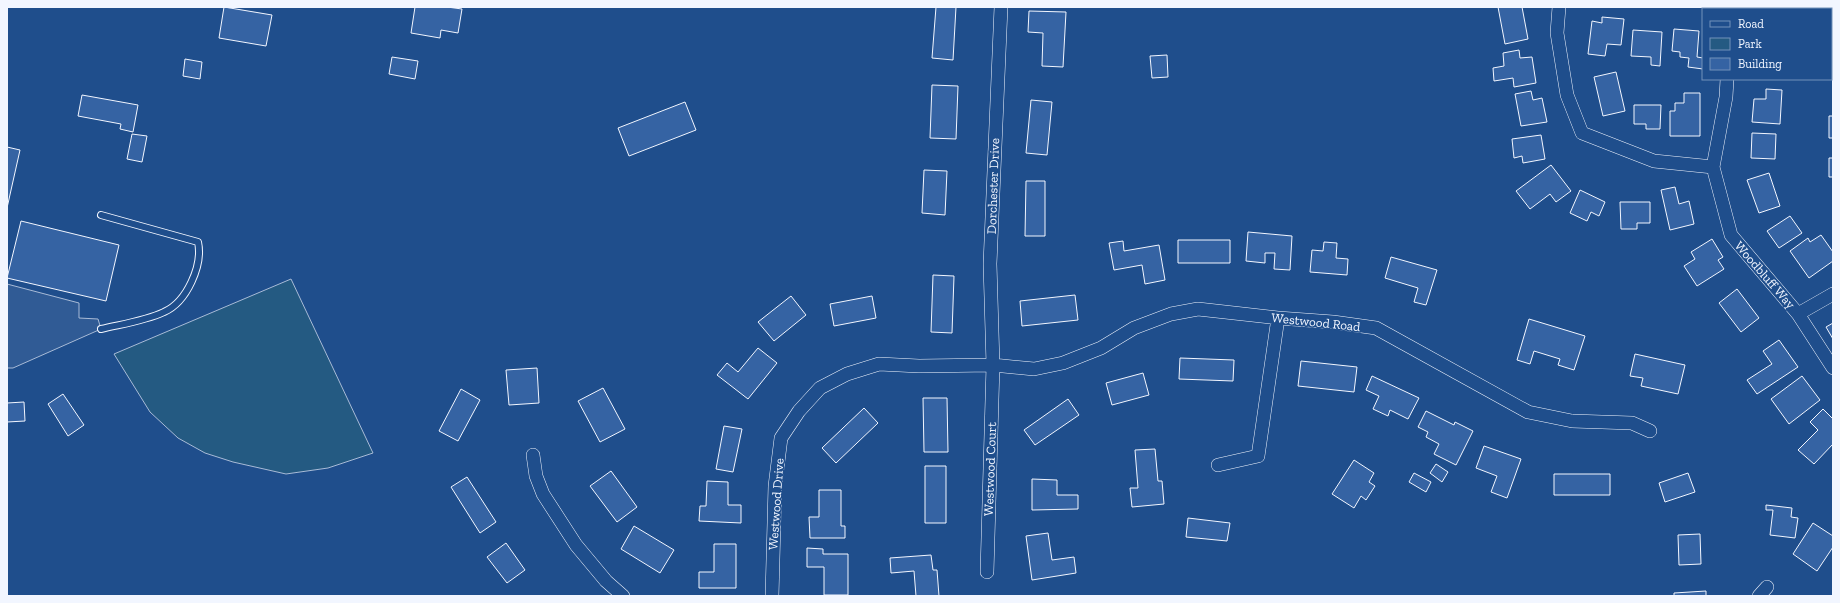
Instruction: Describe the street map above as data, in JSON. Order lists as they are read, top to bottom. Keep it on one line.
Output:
{"streets":{"street":["Dorchester Drive","Woodbluff Way","Westwood Road","Westwood Court","Westwood Drive"]},"crossings":[["Dorchester Drive","Westwood Road"],["Dorchester Drive","Westwood Court"],["Dorchester Drive","Westwood Drive"],["Westwood Road","Westwood Court"],["Westwood Road","Westwood Drive"],["Westwood Court","Westwood Drive"]],"legend":["Road","Park","Building"]}
